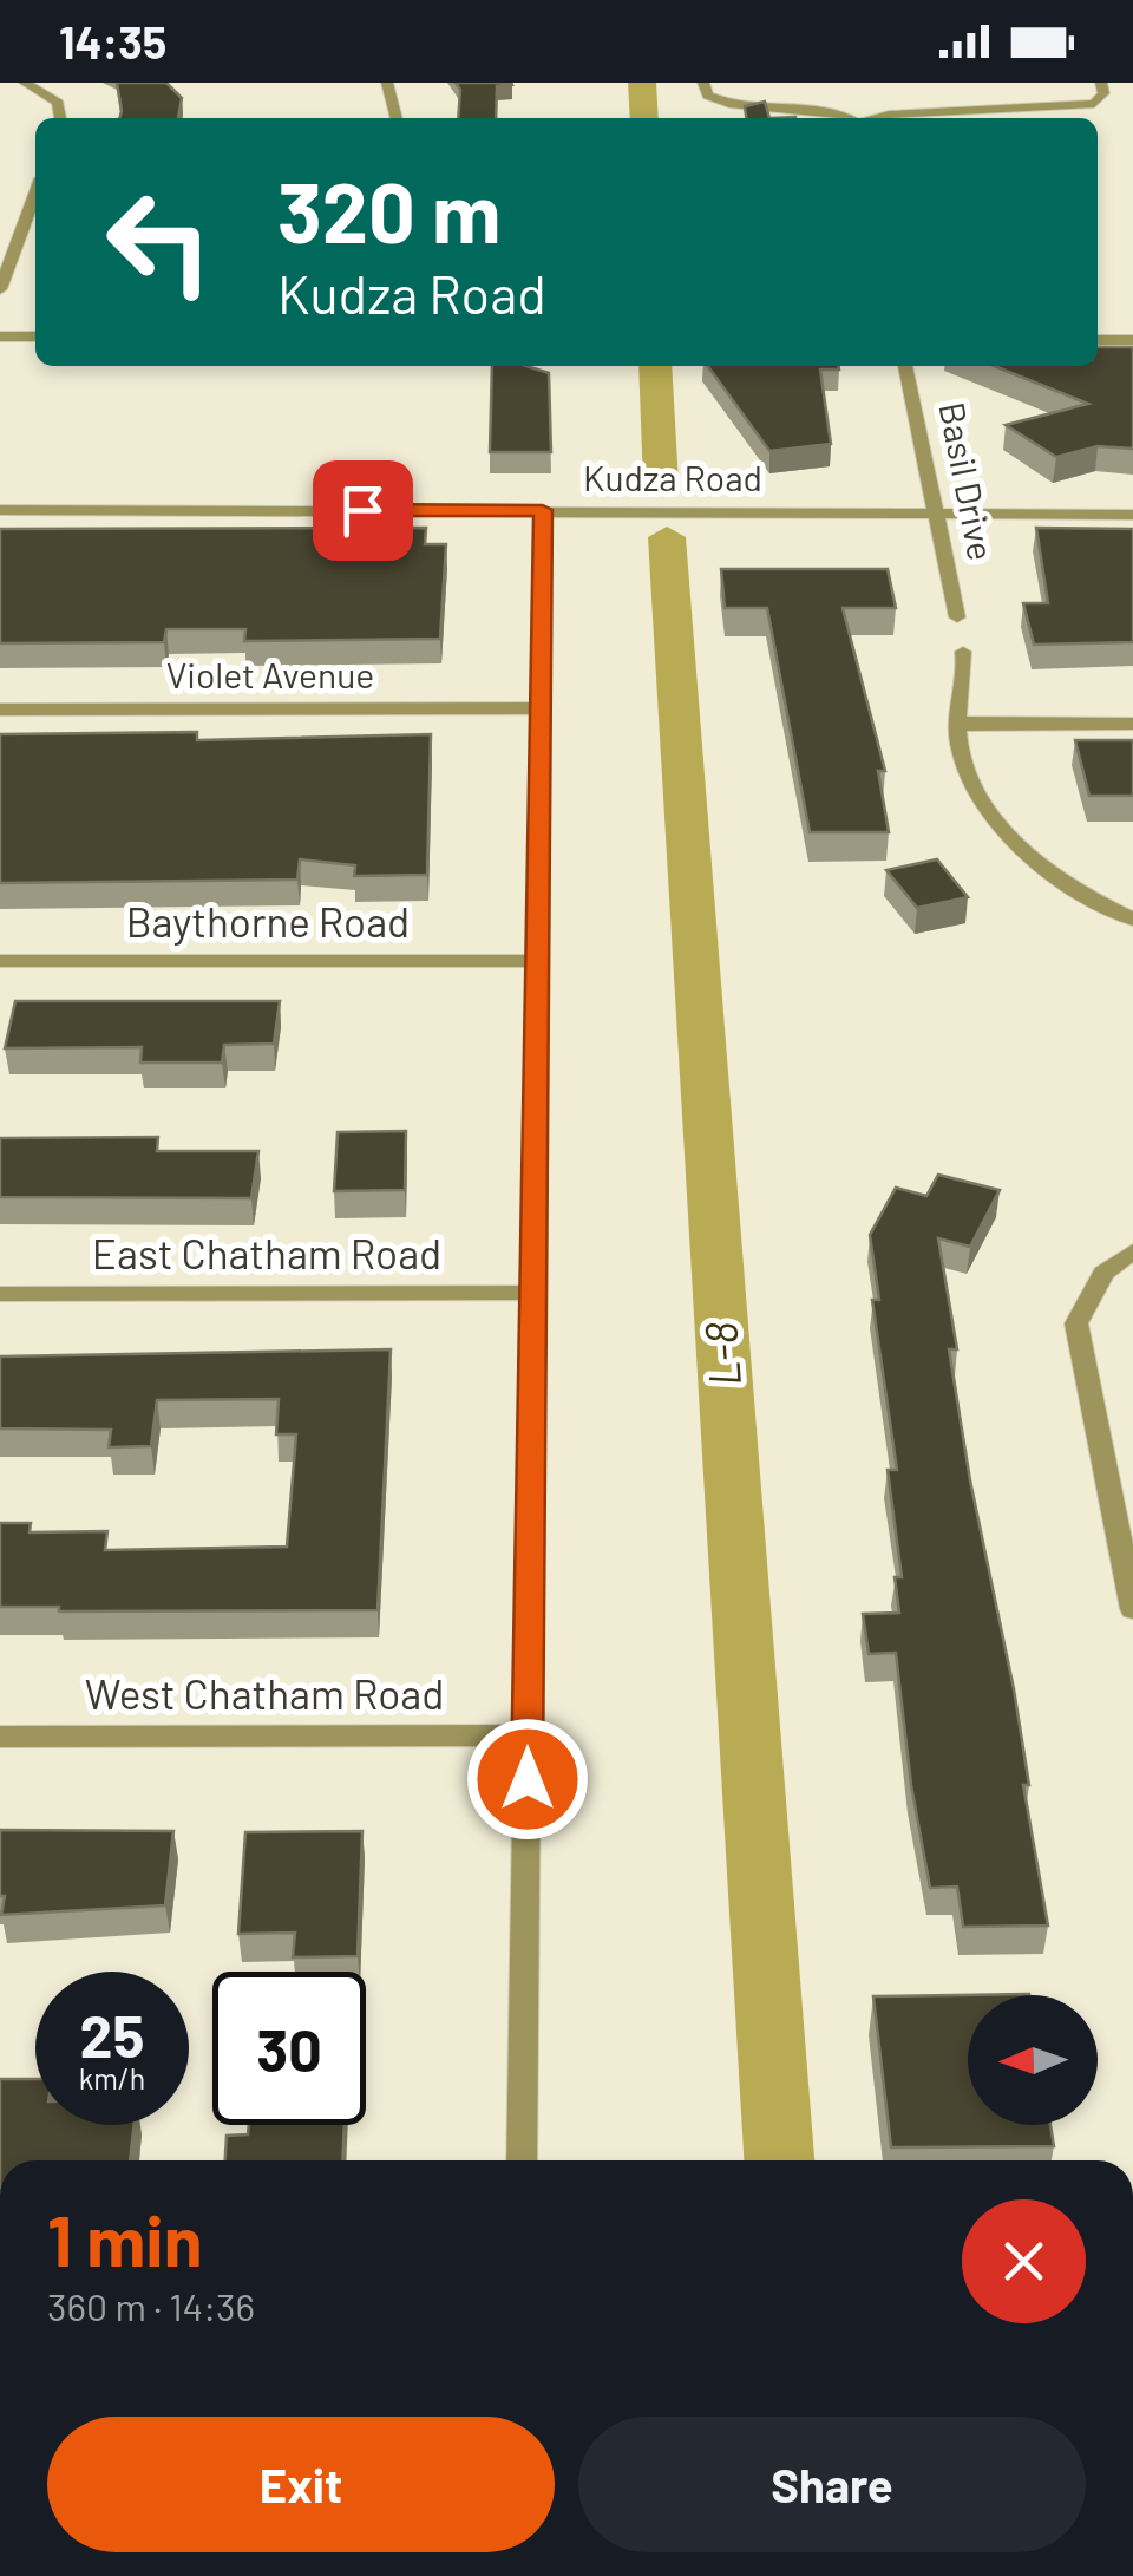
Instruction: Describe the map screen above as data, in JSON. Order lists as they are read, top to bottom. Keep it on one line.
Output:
{"streets":{"street":["Kudza Road","Basil Drive","Violet Avenue","Baythorne Road","East Chatham Road","West Chatham Road"]},"crossings":[["Kudza Road","Basil Drive"]],"water":["L-8"],"north":"left","page":{"status":"14:35","turn":["320 m","Kudza Road"],"speed":"25 km/h","limit":"30","heading":["1 min","360 m · 14:36"],"buttons":["Exit","Share"]}}
